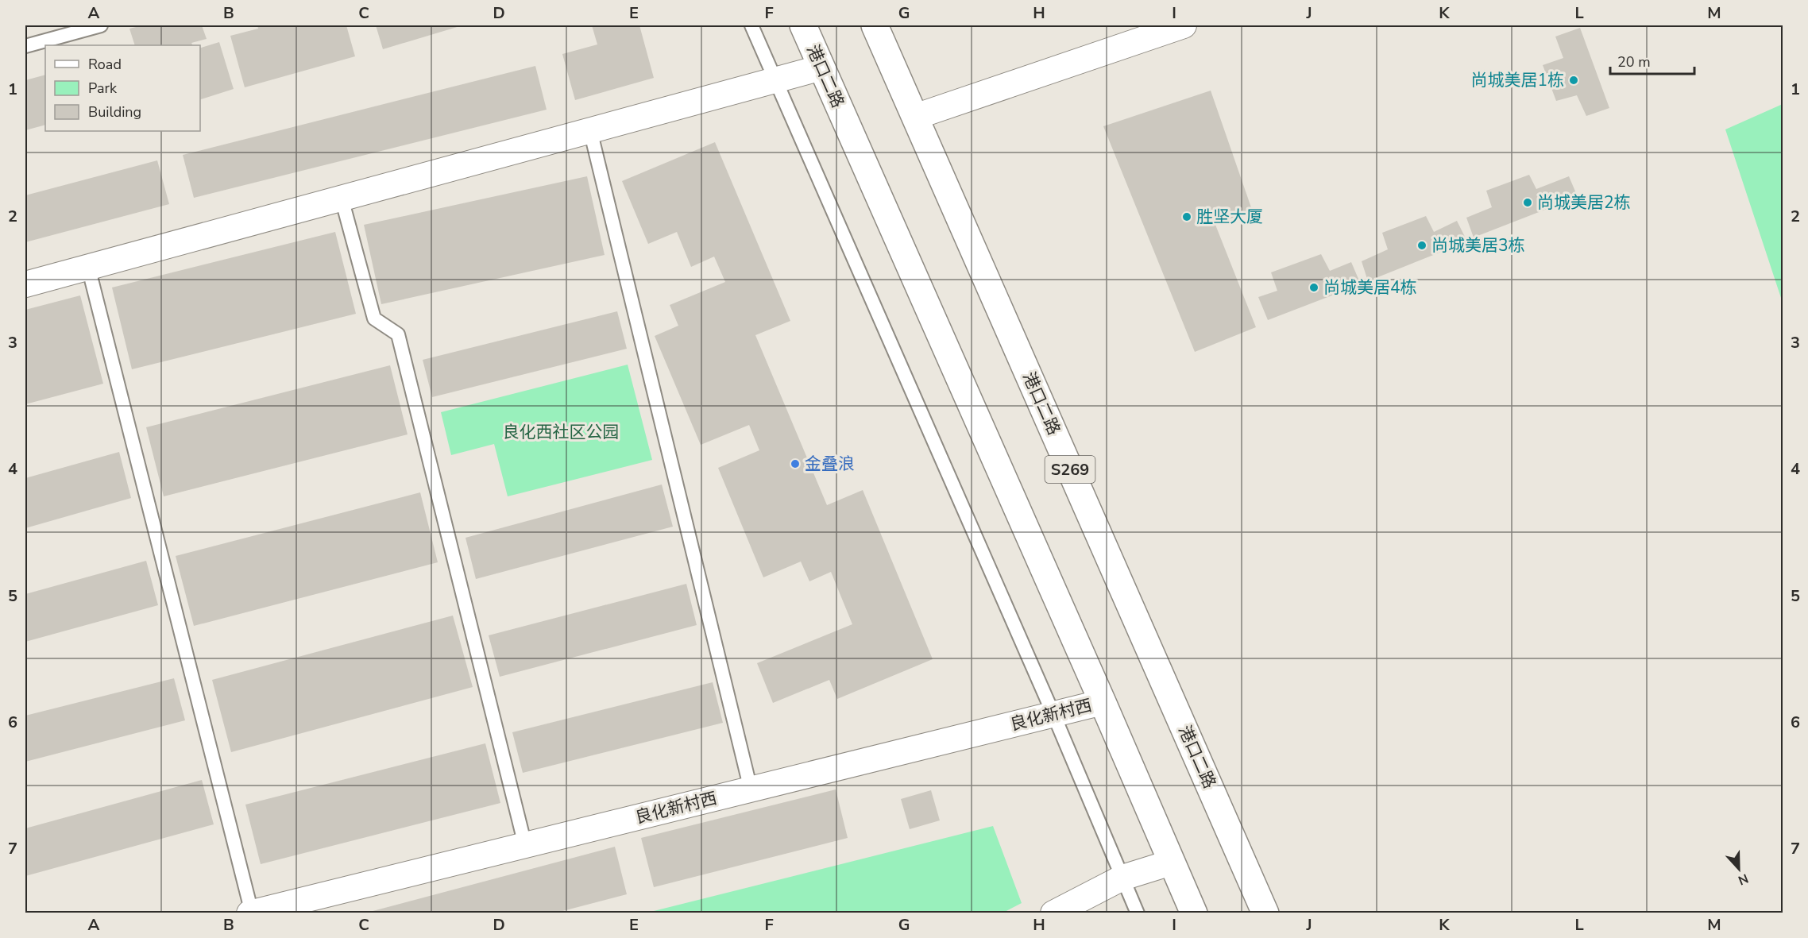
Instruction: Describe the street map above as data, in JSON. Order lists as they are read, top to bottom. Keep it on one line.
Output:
{"streets":{"main road":["港口二路","S269"],"street":["良化新村西"]},"crossings":[["港口二路","良化新村西"]],"parks":["良化西社区公园"],"places":["尚城美居1栋","尚城美居2栋","胜坚大厦","尚城美居3栋","尚城美居4栋","金叠浪"],"legend":["Road","Park","Building"],"scale_bar":"20 m","north":"bottom","grid":{"columns":["A","B","C","D","E","F","G","H","I","J","K","L","M"],"rows":["1","2","3","4","5","6","7"]}}
